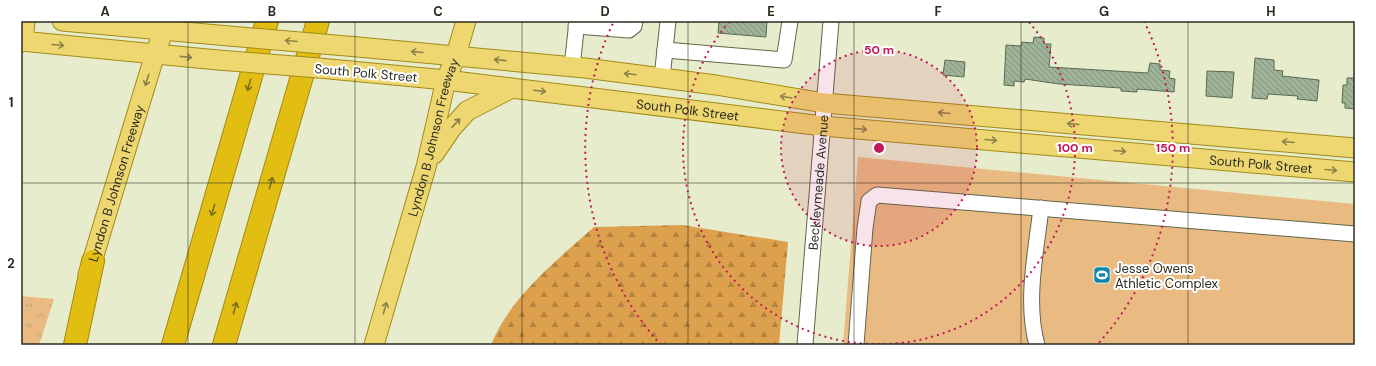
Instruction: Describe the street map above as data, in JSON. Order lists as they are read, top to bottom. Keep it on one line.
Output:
{"streets":{"main road":["South Polk Street","Lyndon B Johnson Freeway"],"street":["Beckleymeade Avenue"]},"crossings":[["South Polk Street","Lyndon B Johnson Freeway"],["South Polk Street","Beckleymeade Avenue"]],"places":{"sports":["Jesse Owens Athletic Complex"]},"grid":{"columns":["A","B","C","D","E","F","G","H"],"rows":["1","2"]},"rings":["50 m","100 m","150 m"]}
